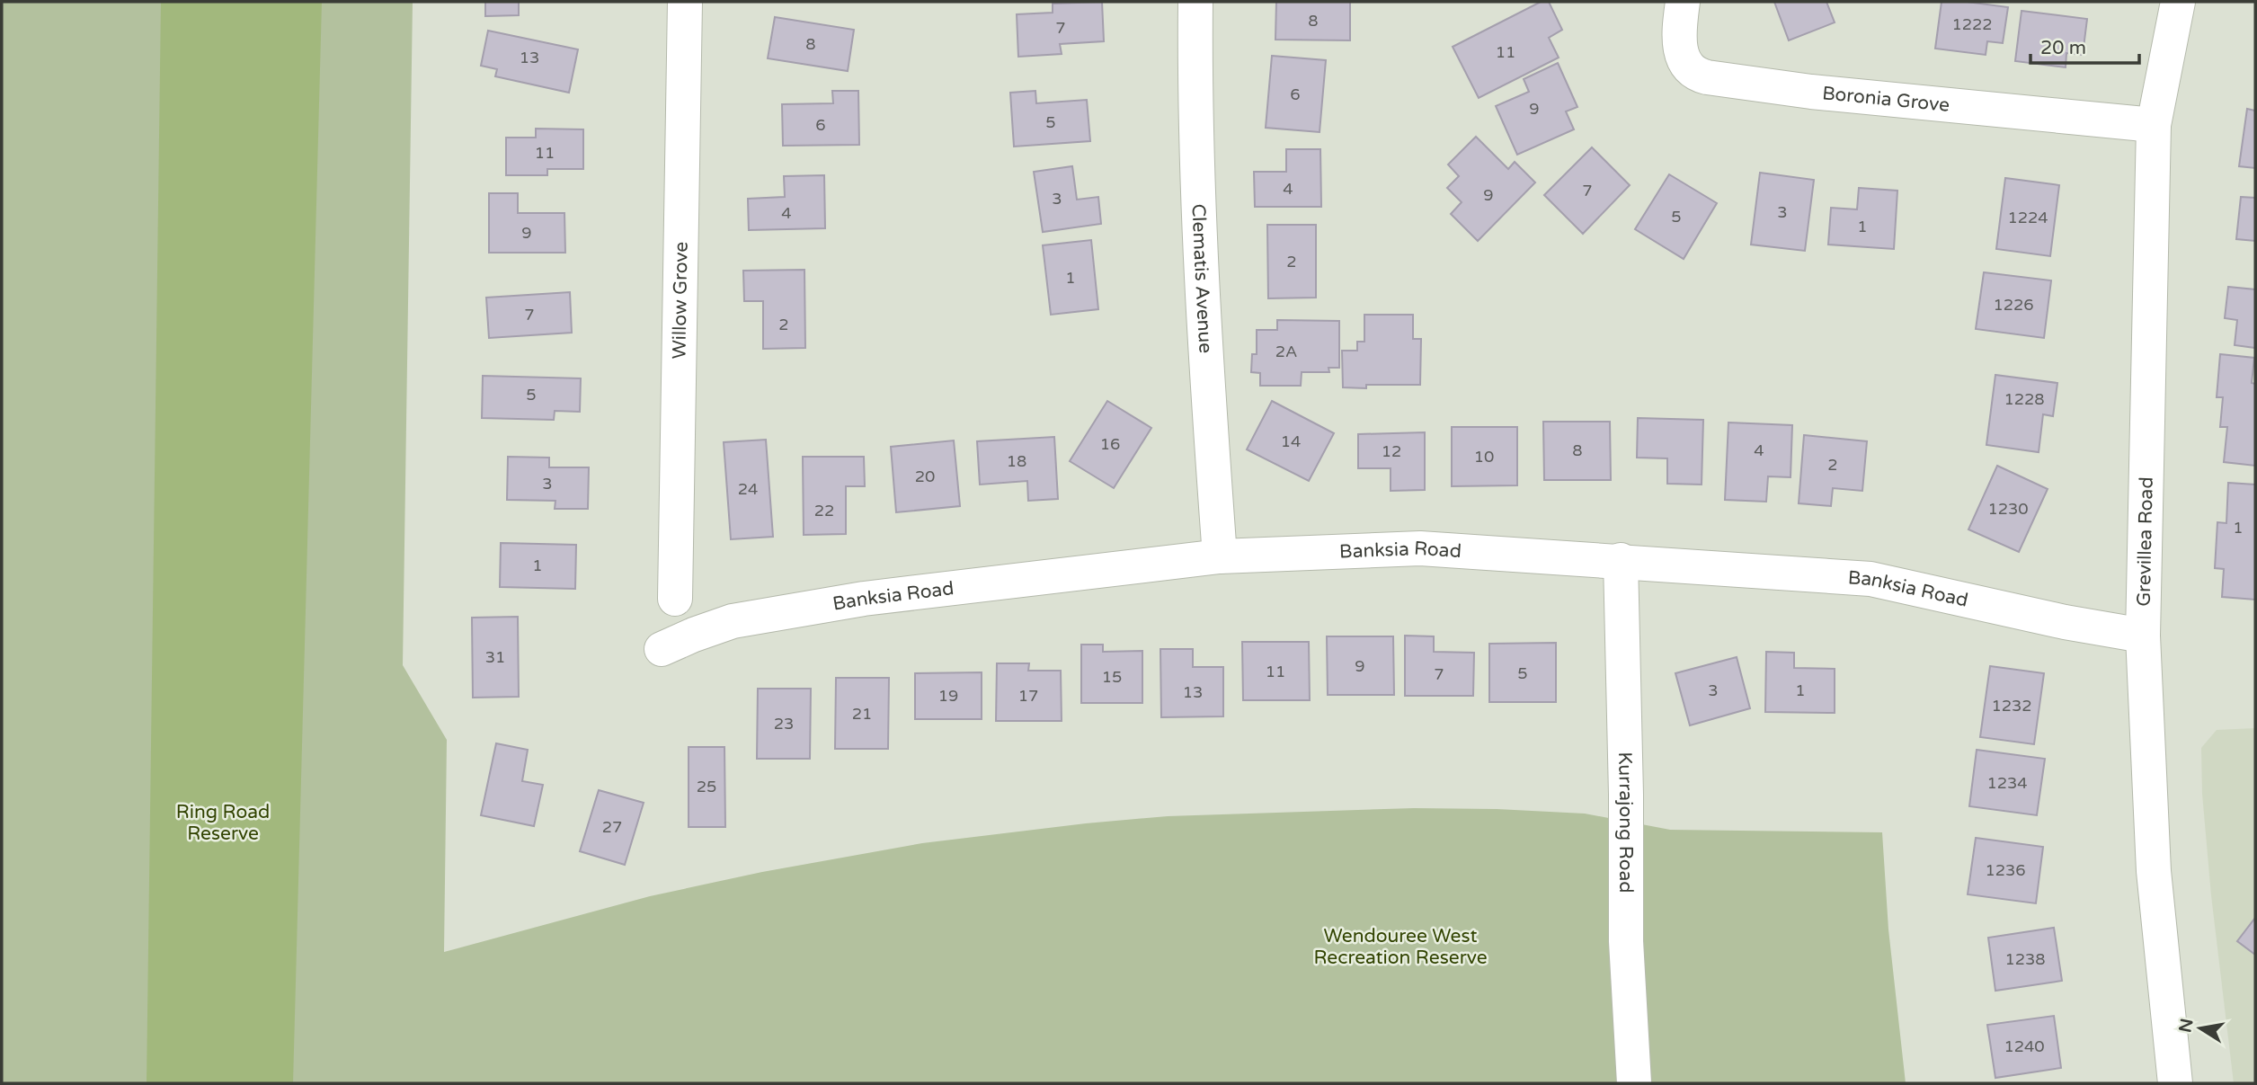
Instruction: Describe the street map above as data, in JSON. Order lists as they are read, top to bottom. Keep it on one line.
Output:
{"streets":{"street":["Boronia Grove","Clematis Avenue","Willow Grove","Grevillea Road","Banksia Road","Kurrajong Road"]},"crossings":[["Boronia Grove","Grevillea Road"],["Clematis Avenue","Banksia Road"],["Grevillea Road","Banksia Road"],["Banksia Road","Kurrajong Road"]],"parks":["Ring Road Reserve","Wendouree West Recreation Reserve"],"house_numbers":["8","1222","7","8","11","13","6","9","5","6","11","4","7","9","3","3","4","5","1224","1","9","2","1","1226","7","2","2A","5","1228","14","16","8","4","12","10","18","2","20","3","24","1230","22","1","1","31","9","11","5","7","15","3","1","13","19","17","1232","21","23","1234","25","27","1236","1238","1240"],"scale_bar":"20 m","north":"left"}
